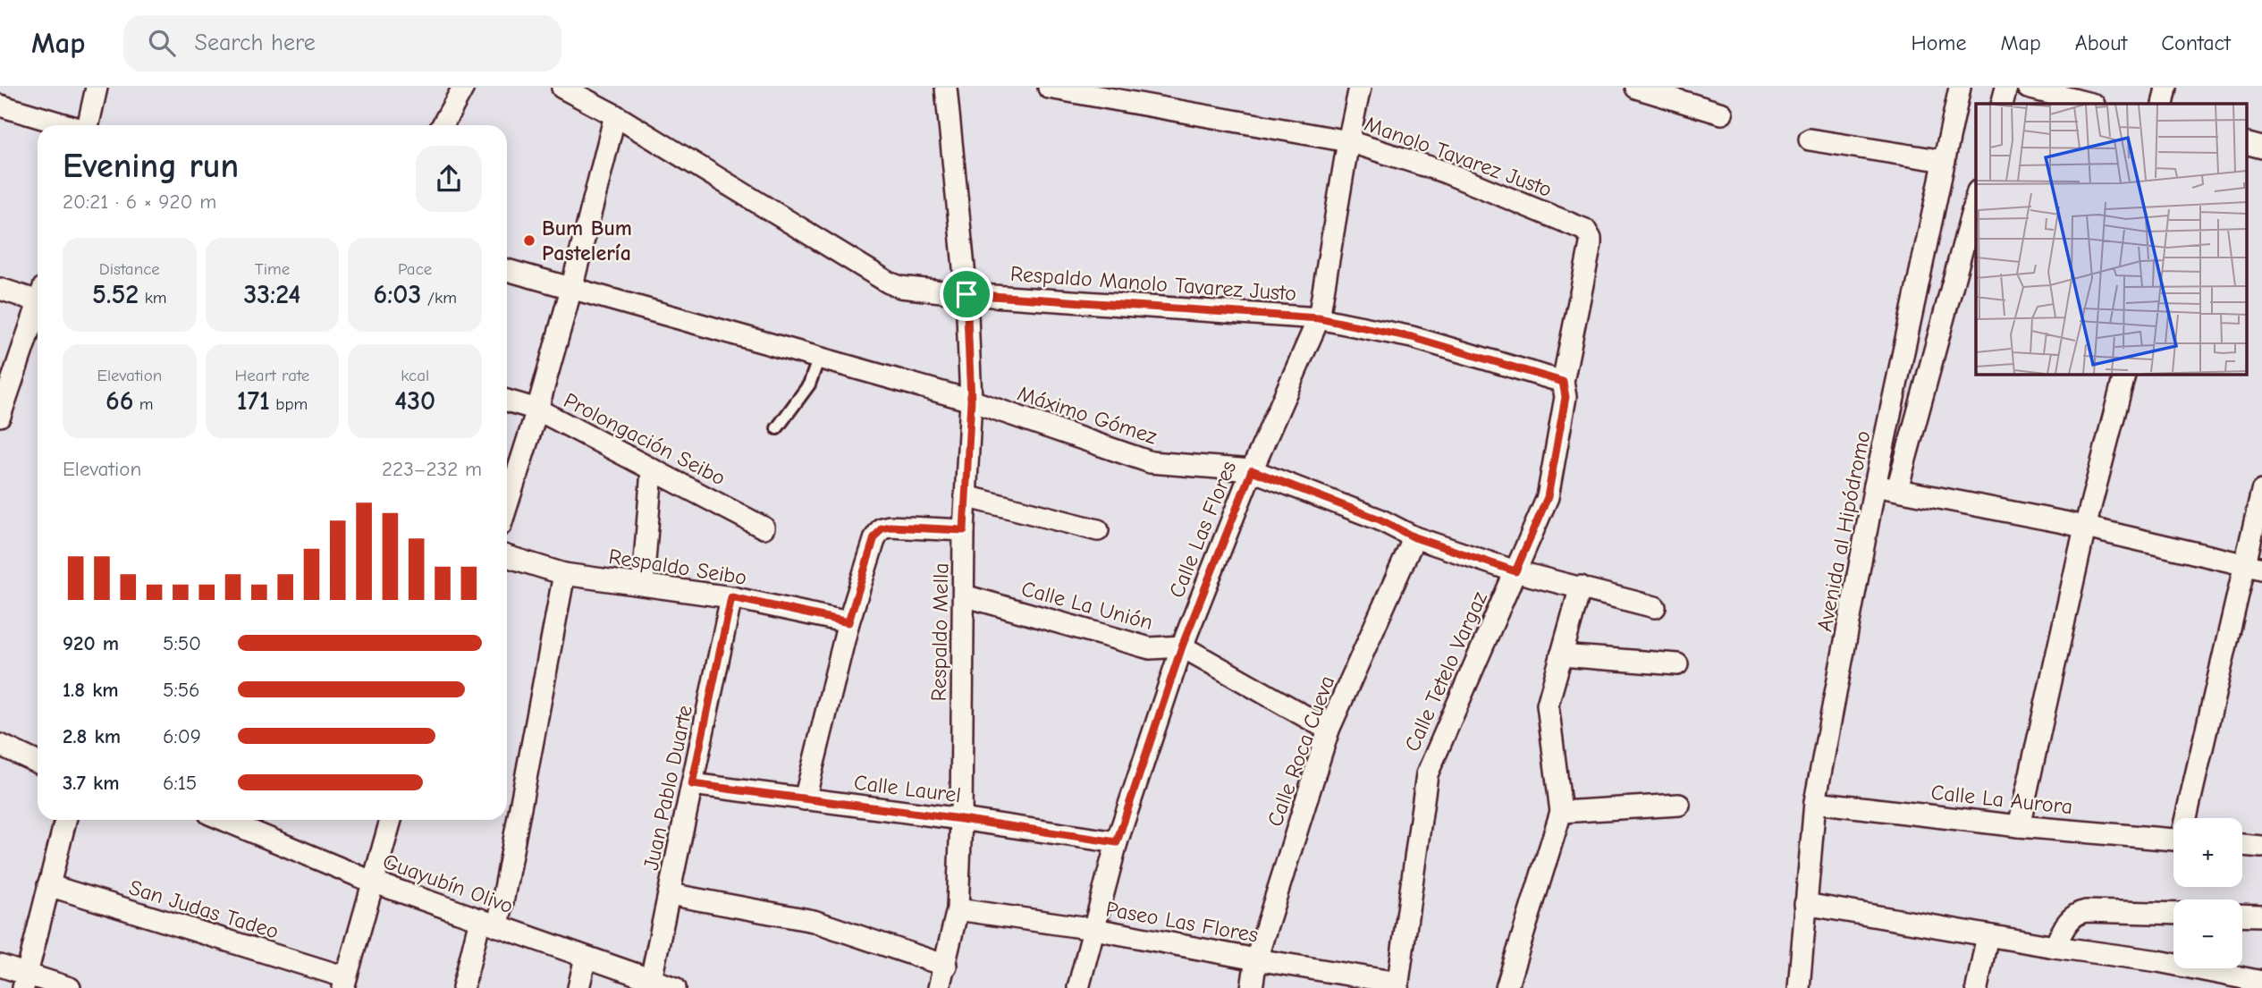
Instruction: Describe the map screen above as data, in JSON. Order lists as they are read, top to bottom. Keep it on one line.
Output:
{"streets":{"street":["Manolo Tavarez Justo","Respaldo Manolo Tavarez Justo","Máximo Gómez","Prolongación Seibo","Calle Las Flores","Avenida al Hipódromo","Respaldo Seibo","Calle La Unión","Respaldo Mella","Calle Tetelo Vargaz","Calle Roca Cueva","Juan Pablo Duarte","Calle Laurel","Calle La Aurora","Guayubín Olivo","San Judas Tadeo","Paseo Las Flores"]},"crossings":[["Manolo Tavarez Justo","Calle Las Flores"],["Manolo Tavarez Justo","Calle Tetelo Vargaz"],["Respaldo Manolo Tavarez Justo","Calle Las Flores"],["Respaldo Manolo Tavarez Justo","Respaldo Mella"],["Respaldo Manolo Tavarez Justo","Calle Tetelo Vargaz"],["Máximo Gómez","Calle Las Flores"],["Máximo Gómez","Respaldo Mella"],["Máximo Gómez","Calle Tetelo Vargaz"],["Máximo Gómez","Calle Roca Cueva"],["Calle Las Flores","Calle La Unión"],["Calle Las Flores","Calle Laurel"],["Calle Las Flores","Paseo Las Flores"],["Avenida al Hipódromo","Calle La Aurora"],["Respaldo Seibo","Juan Pablo Duarte"],["Calle La Unión","Respaldo Mella"],["Respaldo Mella","Calle Laurel"],["Respaldo Mella","Paseo Las Flores"],["Calle Tetelo Vargaz","Paseo Las Flores"],["Calle Roca Cueva","Paseo Las Flores"],["Juan Pablo Duarte","Calle Laurel"],["Juan Pablo Duarte","Guayubín Olivo"]],"places":["Bum Bum Pastelería"],"page":{"header":"Map","search":"Search here","nav":["Home","Map","About","Contact"],"heading":["Evening run","20:21 · 6 × 920 m"],"stats":[["Distance","5.52 km"],["Time","33:24"],["Pace","6:03 /km"],["Elevation","66 m"],["Heart rate","171 bpm"],["kcal","430"]],"chart":["Elevation","223–232 m"],"list":[{"name":"920 m","note":"5:50"},{"name":"1.8 km","note":"5:56"},{"name":"2.8 km","note":"6:09"},{"name":"3.7 km","note":"6:15"}],"map_buttons":["+","−"]}}
